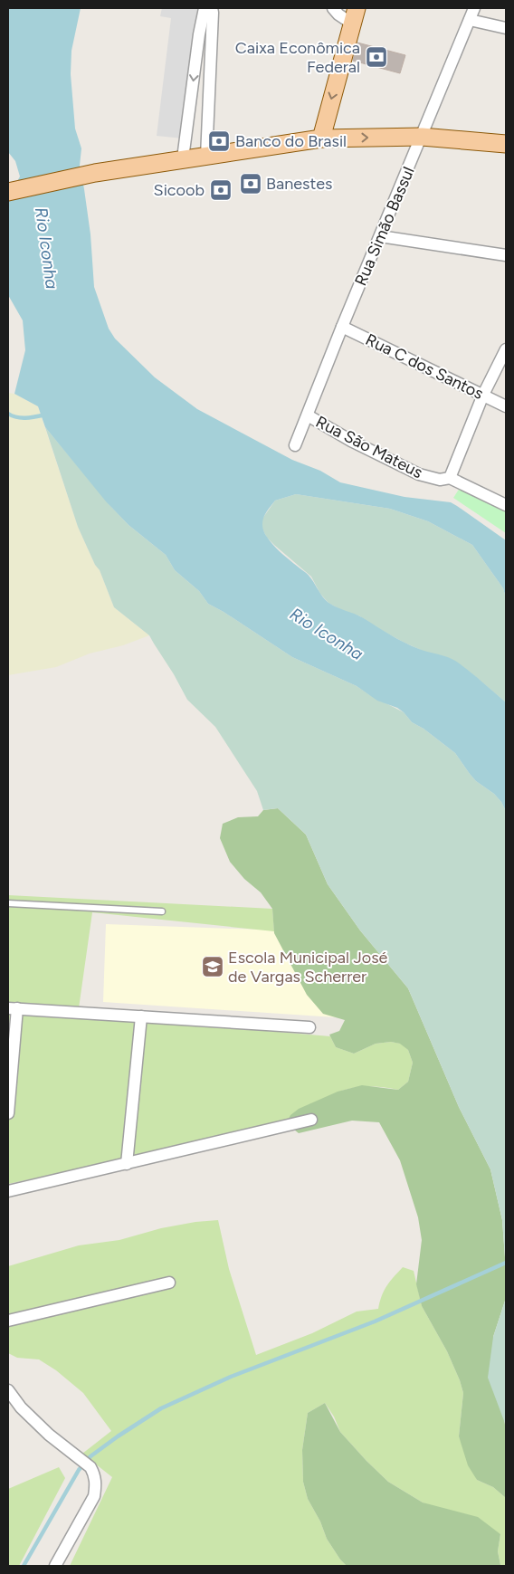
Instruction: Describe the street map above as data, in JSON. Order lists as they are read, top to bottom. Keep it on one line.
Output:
{"streets":{"street":["Rua Simão Bassul","Rua C dos Santos","Rua São Mateus"]},"crossings":[["Rua Simão Bassul","Rua C dos Santos"],["Rua Simão Bassul","Rua São Mateus"]],"water":["Rio Iconha"],"places":{"bank":["Caixa Econômica Federal","Banco do Brasil","Banestes","Sicoob"],"school or university":["Escola Municipal José de Vargas Scherrer"]}}
